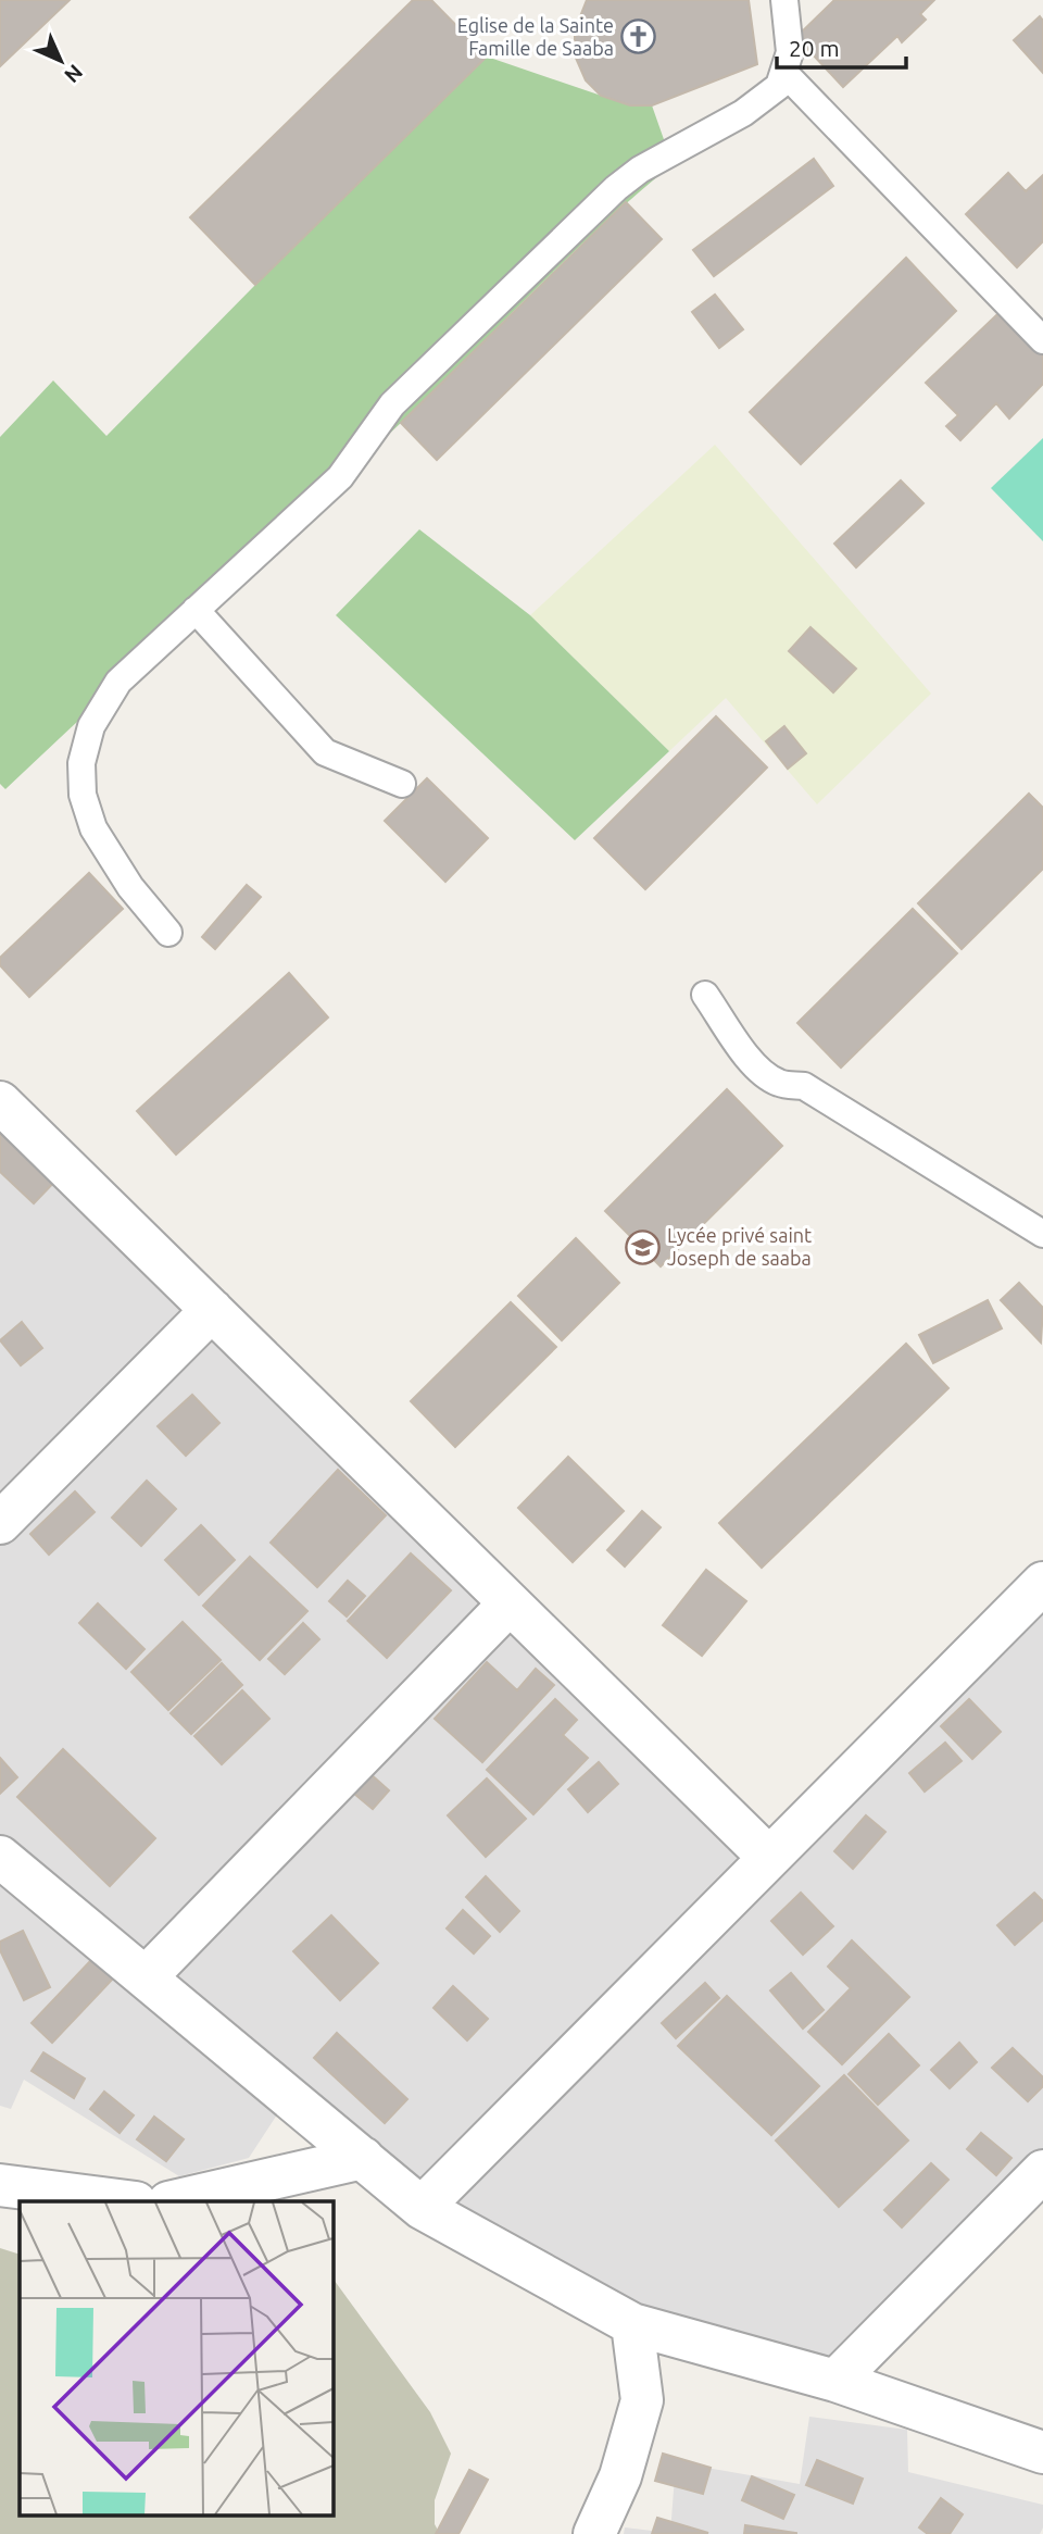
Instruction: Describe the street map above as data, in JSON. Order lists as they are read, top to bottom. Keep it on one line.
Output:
{"places":{"church":["Eglise de la Sainte Famille de Saaba"],"school or university":["Lycée privé saint Joseph de saaba"]},"scale_bar":"20 m","north":"bottom right"}
